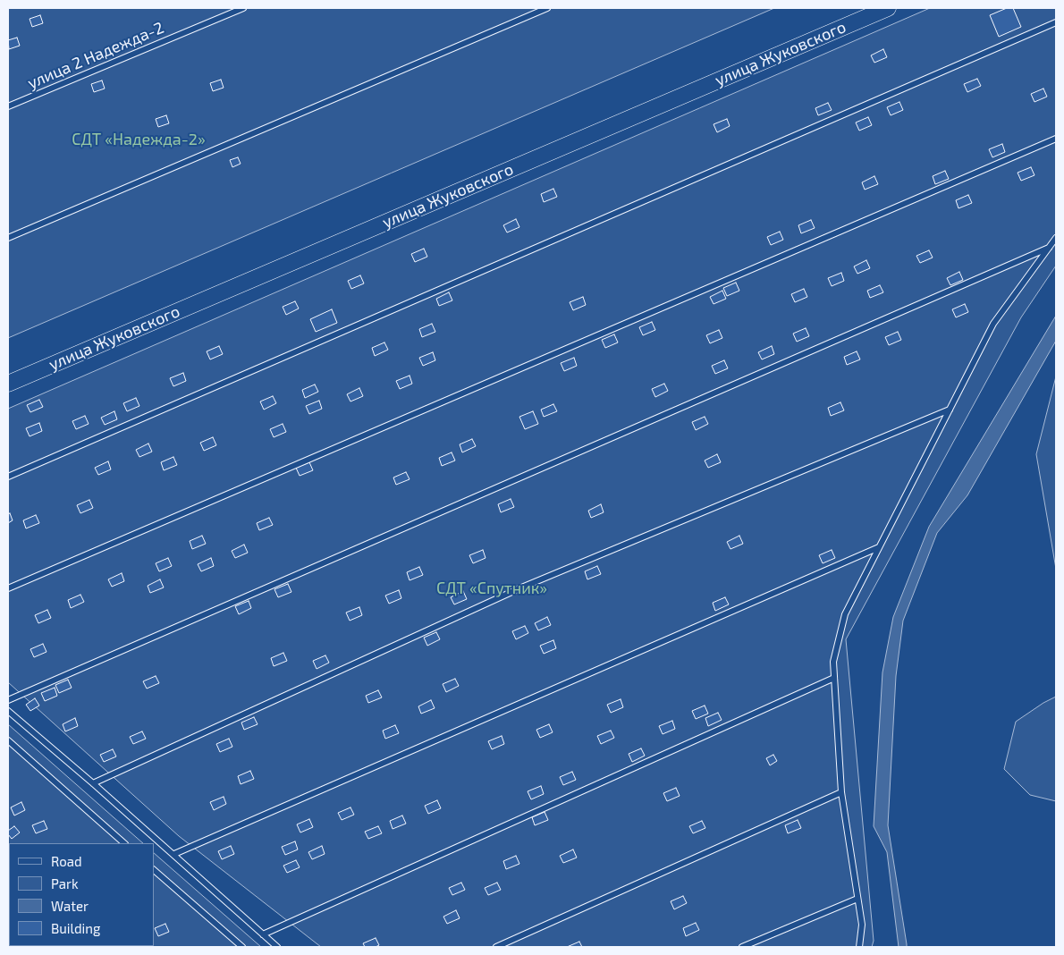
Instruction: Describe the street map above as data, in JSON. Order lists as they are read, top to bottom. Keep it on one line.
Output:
{"streets":{"main road":["улица Жуковского"],"lane":["улица 2 Надежда-2"]},"parks":["СДТ «Надежда-2»","СДТ «Спутник»"],"legend":["Road","Park","Water","Building"]}
